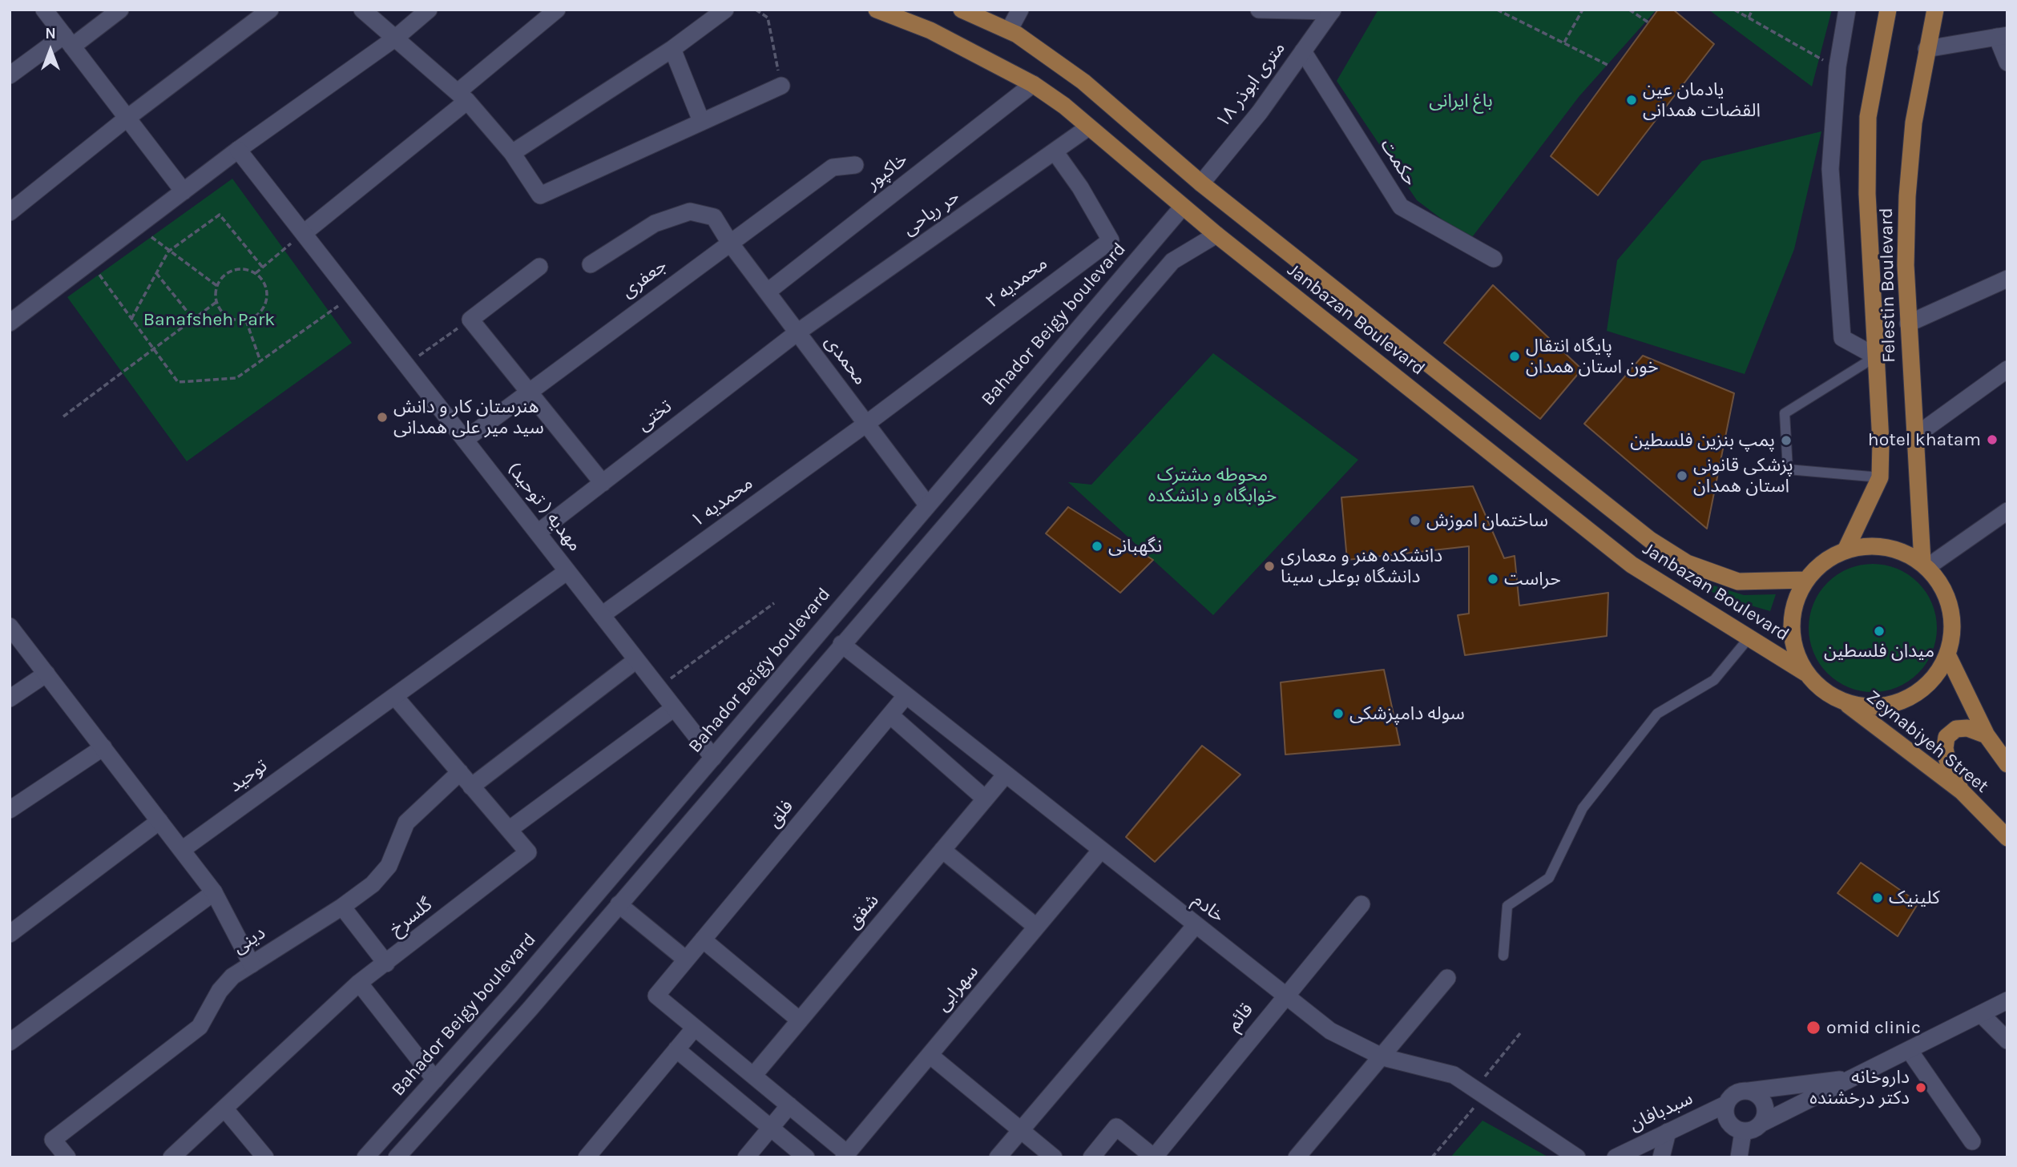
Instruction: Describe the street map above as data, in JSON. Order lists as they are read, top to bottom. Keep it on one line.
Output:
{"streets":{"main road":["Felestin Boulevard","Janbazan Boulevard","Zeynabiyeh Street"],"street":["۱۸ متری ابوذر","حکمت","خاکپور","حر ریاحی","جعفری","محمدیه ۲","Bahador Beigy boulevard","محمدی","تختی","محمدیه ۱","مهدیه ( توحید)","توحید","فلق","خادم","شفق","گلسرخ","دینی","سهرابی","قائم","سبدبافان"]},"crossings":[["۱۸ متری ابوذر","حکمت"],["۱۸ متری ابوذر","Janbazan Boulevard"],["خاکپور","Janbazan Boulevard"],["خاکپور","محمدی"],["حر ریاحی","محمدیه ۲"],["حر ریاحی","Janbazan Boulevard"],["حر ریاحی","محمدی"],["حر ریاحی","تختی"],["جعفری","محمدی"],["جعفری","مهدیه ( توحید)"],["محمدیه ۲","محمدی"],["محمدیه ۲","محمدیه ۱"],["Felestin Boulevard","Janbazan Boulevard"],["Felestin Boulevard","Zeynabiyeh Street"],["Janbazan Boulevard","Bahador Beigy boulevard"],["Janbazan Boulevard","Zeynabiyeh Street"],["Bahador Beigy boulevard","محمدی"],["Bahador Beigy boulevard","مهدیه ( توحید)"],["محمدی","تختی"],["محمدی","محمدیه ۱"],["تختی","مهدیه ( توحید)"],["محمدیه ۱","مهدیه ( توحید)"],["مهدیه ( توحید)","توحید"],["توحید","گلسرخ"],["فلق","خادم"],["خادم","شفق"],["خادم","سهرابی"],["خادم","قائم"],["گلسرخ","دینی"]],"parks":["باغ ایرانی","Banafsheh Park","محوطه مشترک خوابگاه و دانشکده"],"places":["یادمان عین القضات همدانی","پایگاه انتقال خون استان همدان","هنرستان کار و دانش سید میر علی همدانی","hotel khatam","پمپ بنزین فلسطین","پزشکی قانونی استان همدان","ساختمان اموزش","نگهبانی","دانشکده هنر و معماری دانشگاه بوعلی سینا","حراست","میدان فلسطین","سوله دامپزشکی","کلینیک","omid clinic","داروخانه دکتر درخشنده"],"north":"top"}
